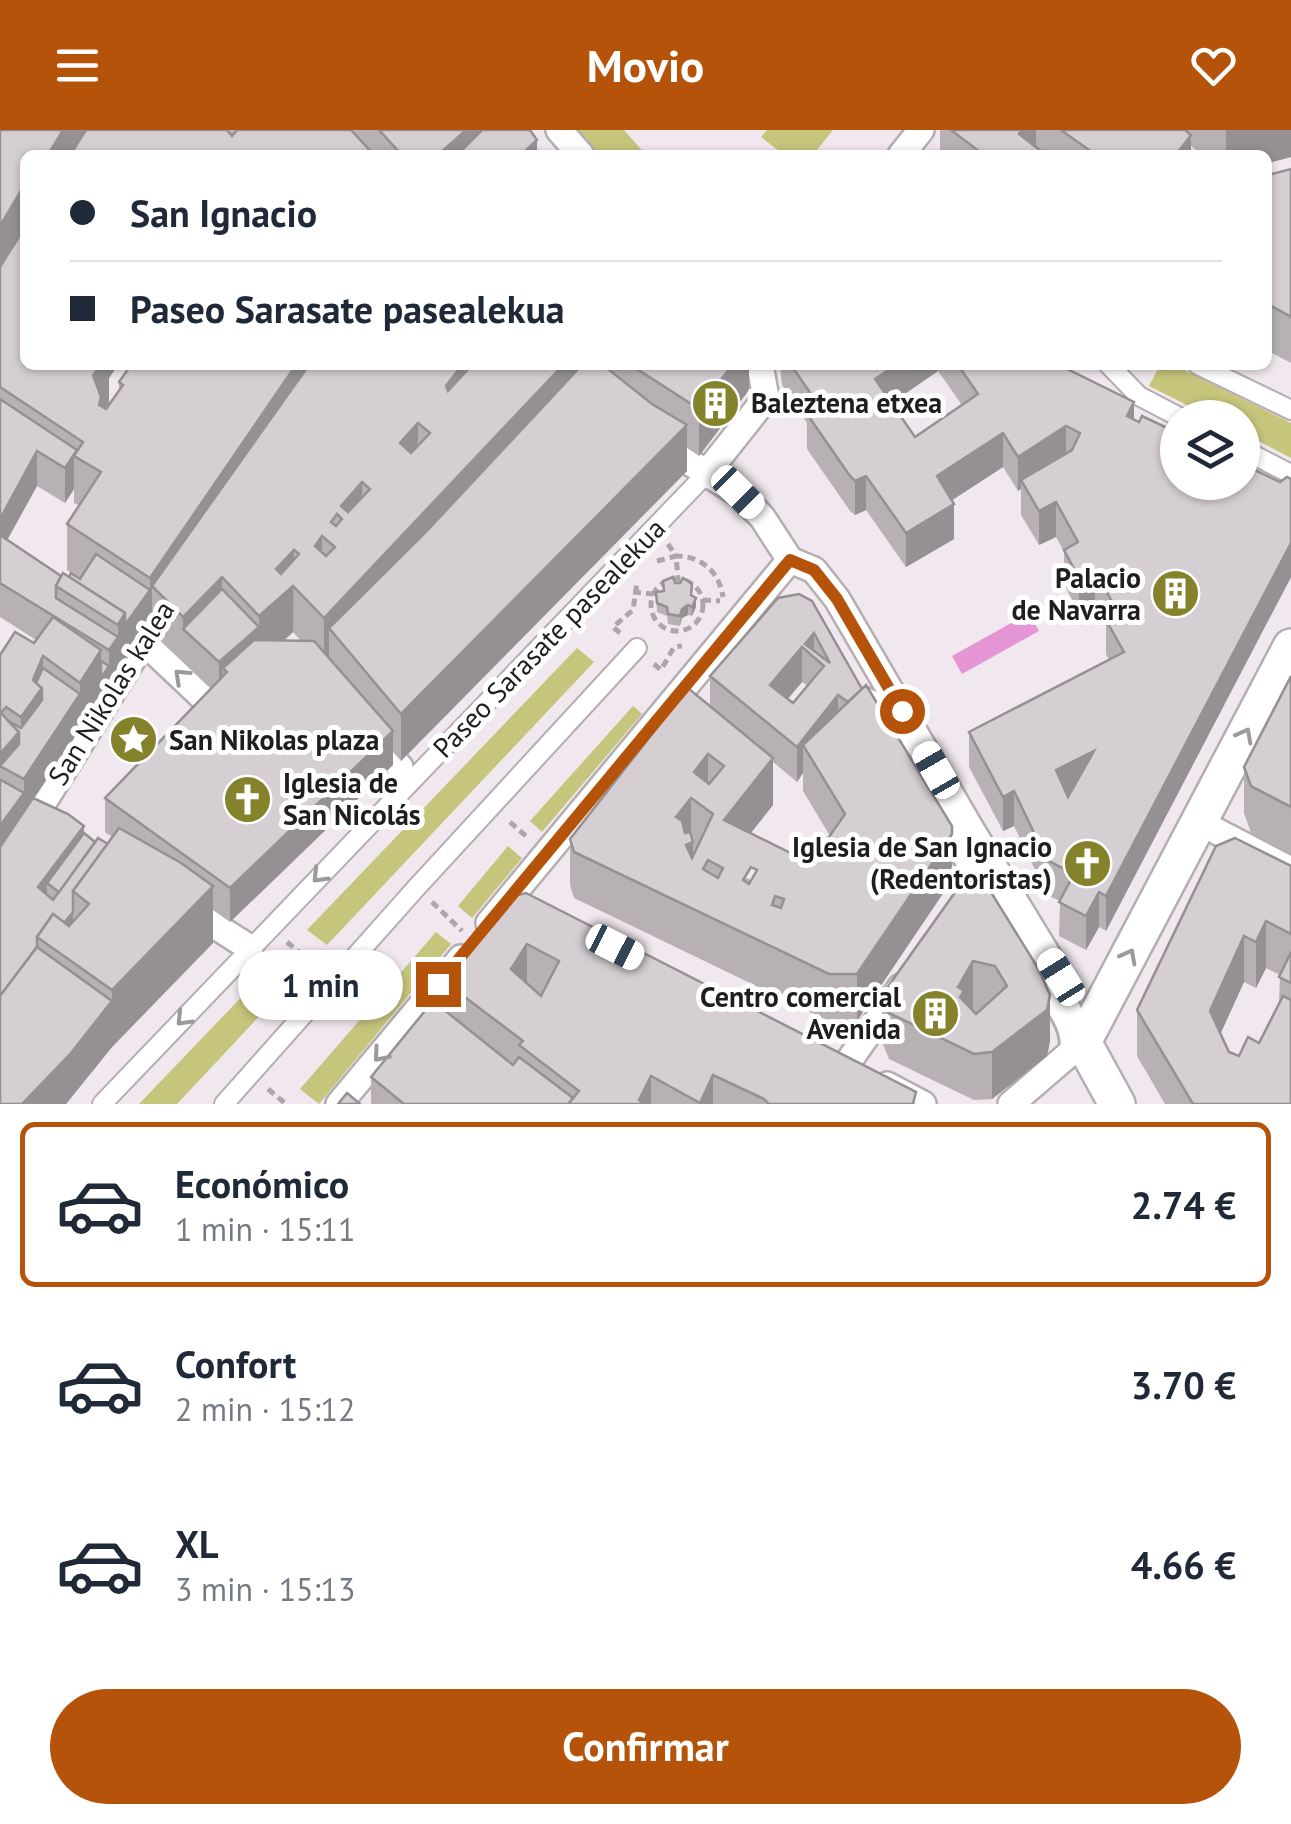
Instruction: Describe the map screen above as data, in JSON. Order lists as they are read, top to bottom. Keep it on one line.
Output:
{"streets":{"street":["Paseo Sarasate pasealekua","San Nikolas kalea"]},"places":{"building":["Baleztena etxea","Palacio de Navarra","Centro comercial Avenida"],"place":["San Nikolas plaza"],"church":["Iglesia de San Nicolás","Iglesia de San Ignacio (Redentoristas)"]},"page":{"header":"Movio","banner":["San Ignacio","Paseo Sarasate pasealekua"],"bubble":"1 min","list":[{"name":"Económico","note":"1 min · 15:11","value":"2.74 €"},{"name":"Confort","note":"2 min · 15:12","value":"3.70 €"},{"name":"XL","note":"3 min · 15:13","value":"4.66 €"}],"buttons":"Confirmar"}}
